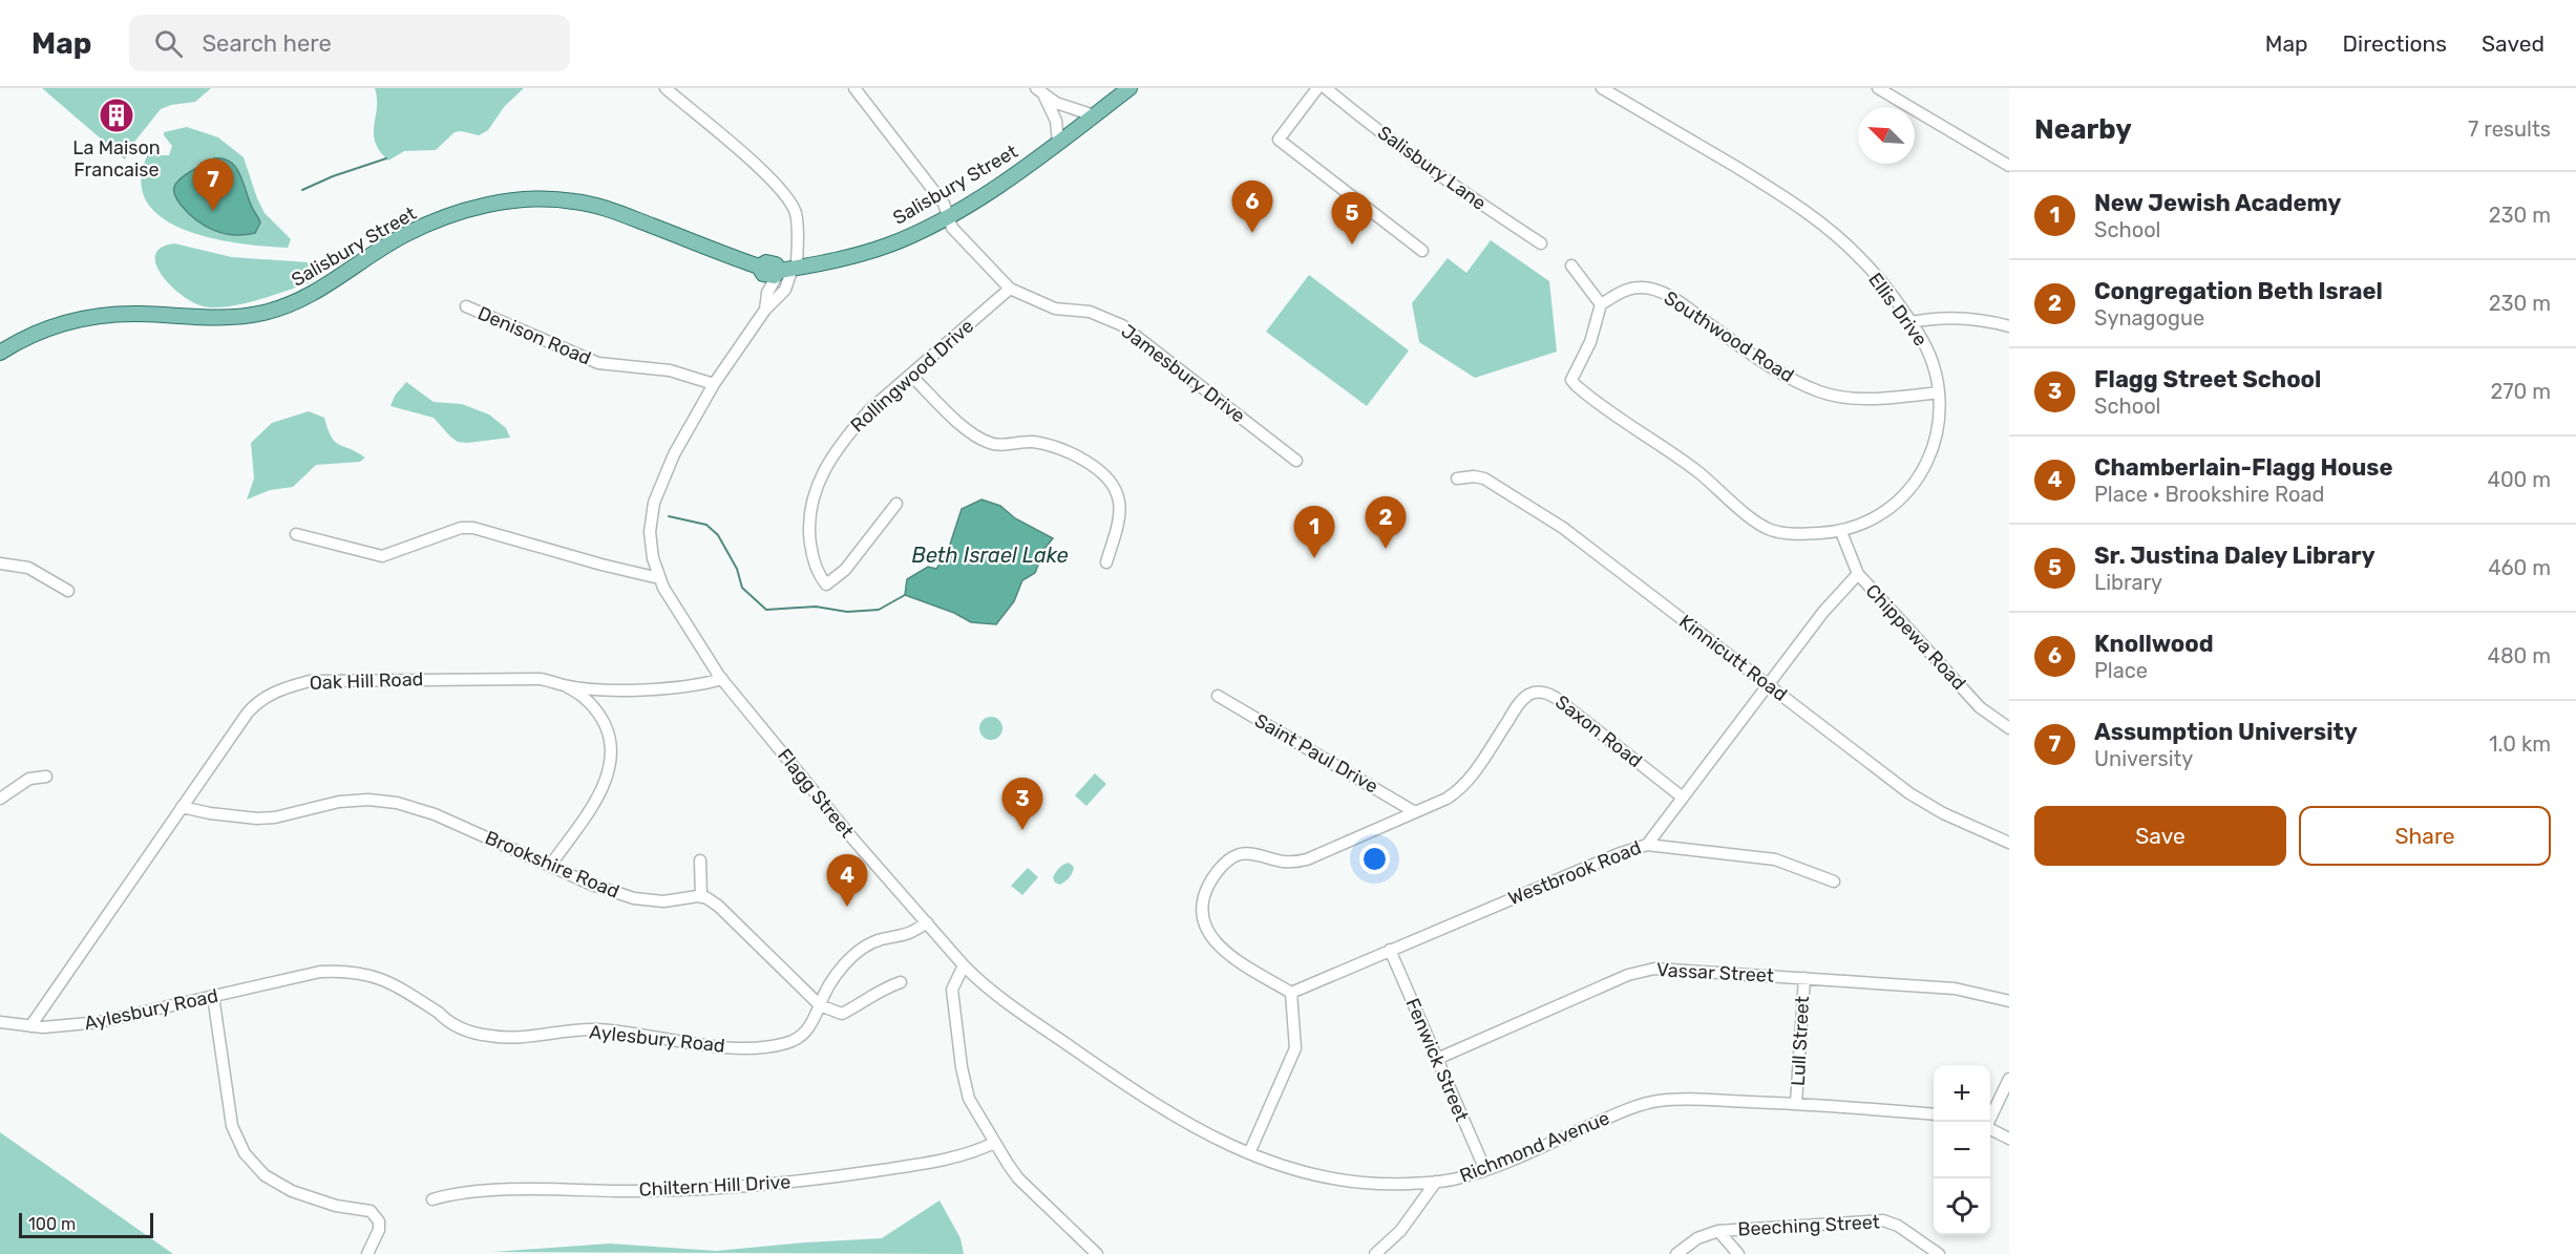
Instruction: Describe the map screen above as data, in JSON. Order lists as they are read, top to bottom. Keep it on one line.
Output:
{"streets":{"main road":["Salisbury Street"],"street":["Salisbury Lane","Ellis Drive","Denison Road","Southwood Road","Jamesbury Drive","Rollingwood Drive","Chippewa Road","Kinnicutt Road","Oak Hill Road","Saxon Road","Saint Paul Drive","Flagg Street","Brookshire Road","Westbrook Road","Vassar Street","Aylesbury Road","Lull Street","Fenwick Street","Richmond Avenue","Chiltern Hill Drive","Beeching Street"]},"crossings":[["Salisbury Street","Jamesbury Drive"],["Salisbury Street","Flagg Street"],["Ellis Drive","Southwood Road"],["Ellis Drive","Chippewa Road"],["Denison Road","Flagg Street"],["Jamesbury Drive","Rollingwood Drive"],["Chippewa Road","Westbrook Road"],["Kinnicutt Road","Westbrook Road"],["Oak Hill Road","Flagg Street"],["Oak Hill Road","Brookshire Road"],["Oak Hill Road","Aylesbury Road"],["Saxon Road","Saint Paul Drive"],["Saxon Road","Westbrook Road"],["Flagg Street","Richmond Avenue"],["Westbrook Road","Fenwick Street"],["Vassar Street","Lull Street"],["Vassar Street","Fenwick Street"],["Lull Street","Richmond Avenue"],["Fenwick Street","Richmond Avenue"]],"water":["Beth Israel Lake"],"places":{"building":["La Maison Francaise"]},"scale_bar":"100 m","north":"top left","page":{"header":"Map","search":"Search here","nav":["Map","Directions","Saved"],"heading":["Nearby","7 results"],"pins":["7","6","5","2","1","3","4"],"list":[{"mark":"1","name":"New Jewish Academy","note":"School","value":"230 m"},{"mark":"2","name":"Congregation Beth Israel","note":"Synagogue","value":"230 m"},{"mark":"3","name":"Flagg Street School","note":"School","value":"270 m"},{"mark":"4","name":"Chamberlain-Flagg House","note":"Place · Brookshire Road","value":"400 m"},{"mark":"5","name":"Sr. Justina Daley Library","note":"Library","value":"460 m"},{"mark":"6","name":"Knollwood","note":"Place","value":"480 m"},{"mark":"7","name":"Assumption University","note":"University","value":"1.0 km"}],"buttons":["Save","Share"],"map_buttons":["+","−"],"scale":"100 m"}}
